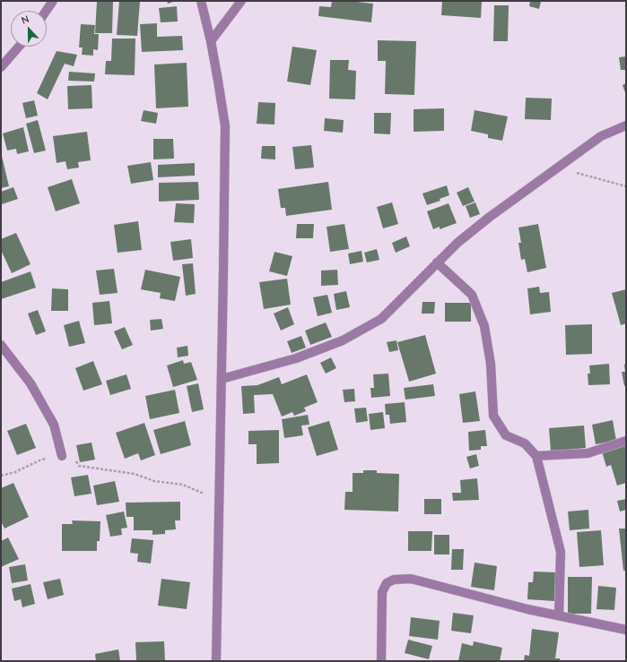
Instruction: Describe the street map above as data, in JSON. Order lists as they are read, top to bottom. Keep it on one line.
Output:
{"north":"top"}
